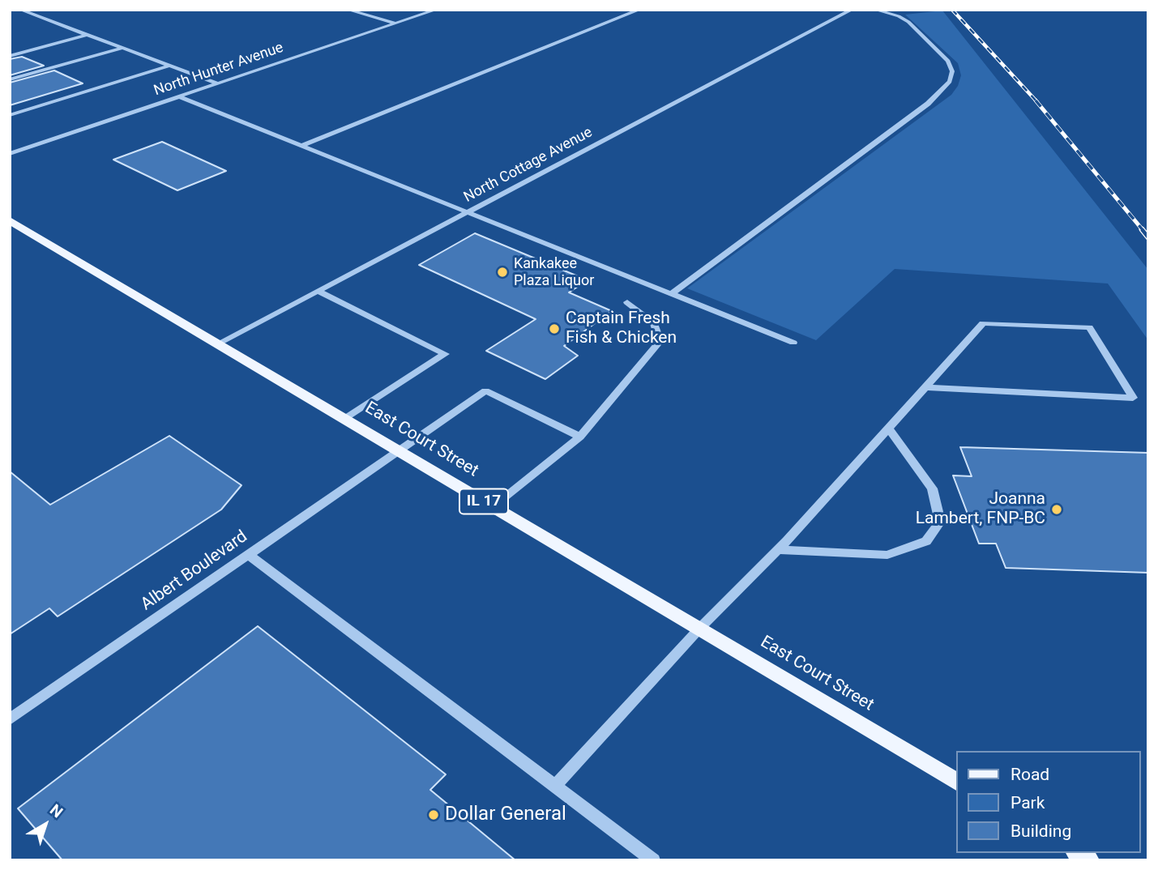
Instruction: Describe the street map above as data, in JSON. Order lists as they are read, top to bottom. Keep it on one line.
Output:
{"streets":{"main road":["East Court Street","IL 17"],"street":["North Hunter Avenue","North Cottage Avenue","Albert Boulevard"]},"crossings":[["North Cottage Avenue","East Court Street"],["East Court Street","Albert Boulevard"]],"places":["Kankakee Plaza Liquor","Captain Fresh Fish & Chicken","Joanna Lambert, FNP-BC","Dollar General"],"legend":["Road","Park","Building"],"north":"top right"}
